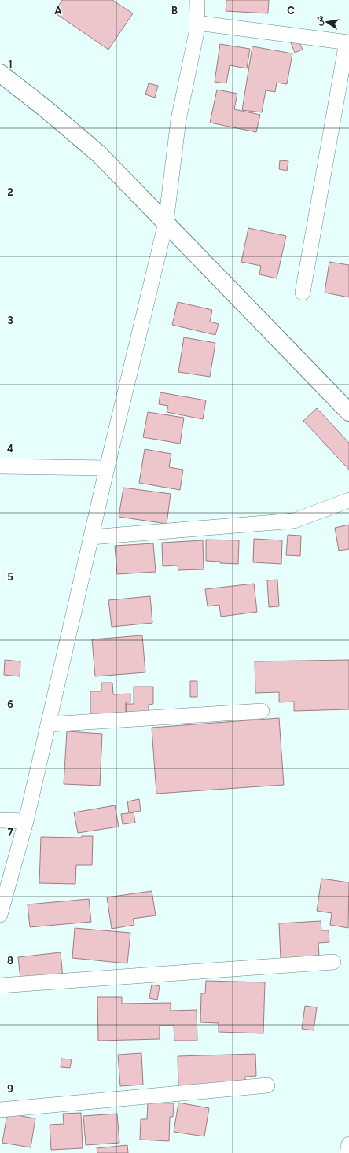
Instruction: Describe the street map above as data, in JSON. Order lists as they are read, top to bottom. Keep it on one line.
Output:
{"north":"left","grid":{"columns":["A","B","C"],"rows":["1","2","3","4","5","6","7","8","9"]}}
